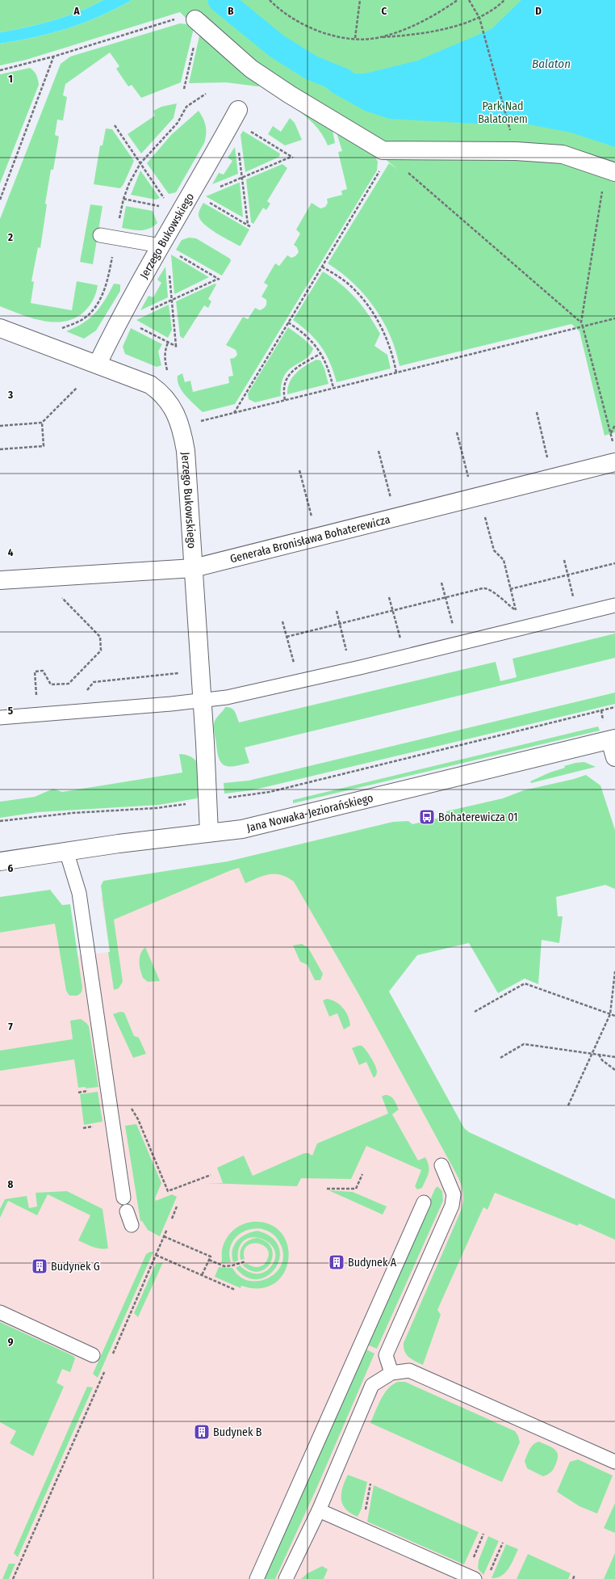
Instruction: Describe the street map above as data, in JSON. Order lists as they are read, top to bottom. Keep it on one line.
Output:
{"streets":{"street":["Jerzego Bukowskiego","Generała Bronisława Bohaterewicza","Jana Nowaka-Jeziorańskiego"]},"crossings":[["Jerzego Bukowskiego","Generała Bronisława Bohaterewicza"],["Jerzego Bukowskiego","Jana Nowaka-Jeziorańskiego"]],"water":["Balaton"],"parks":["Park Nad Balatonem"],"places":{"bus stop":["Bohaterewicza 01"],"building":["Budynek A","Budynek G","Budynek B"]},"grid":{"columns":["A","B","C","D"],"rows":["1","2","3","4","5","6","7","8","9"]}}
